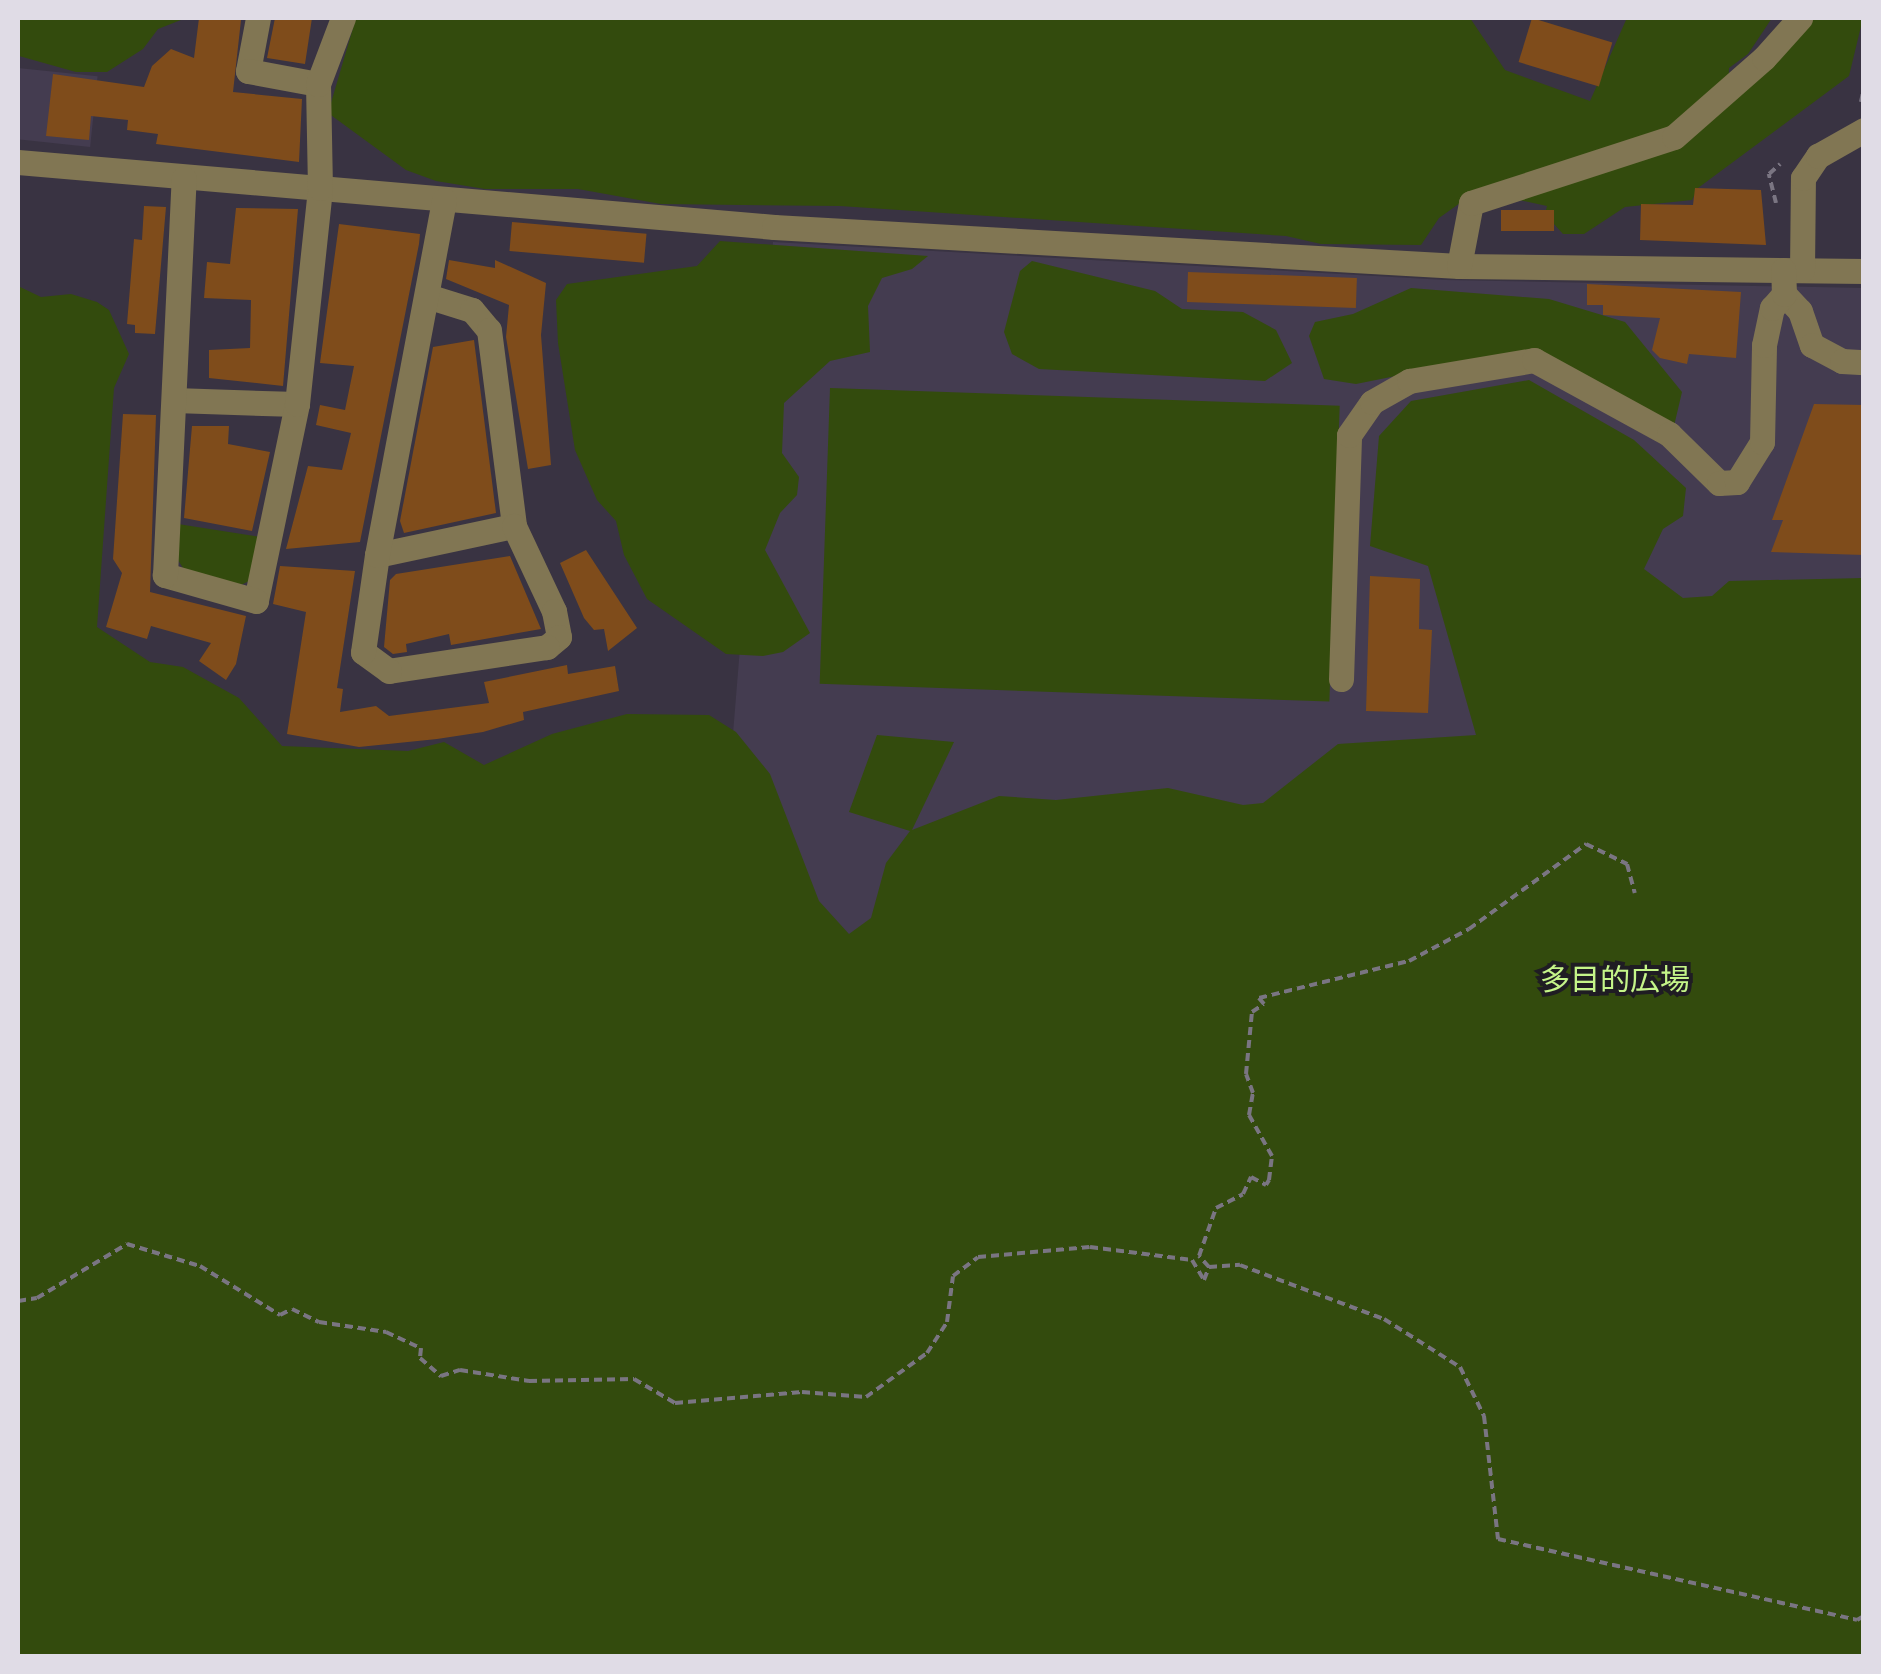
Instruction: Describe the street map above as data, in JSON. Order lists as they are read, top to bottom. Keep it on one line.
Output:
{"parks":["多目的広場"]}
